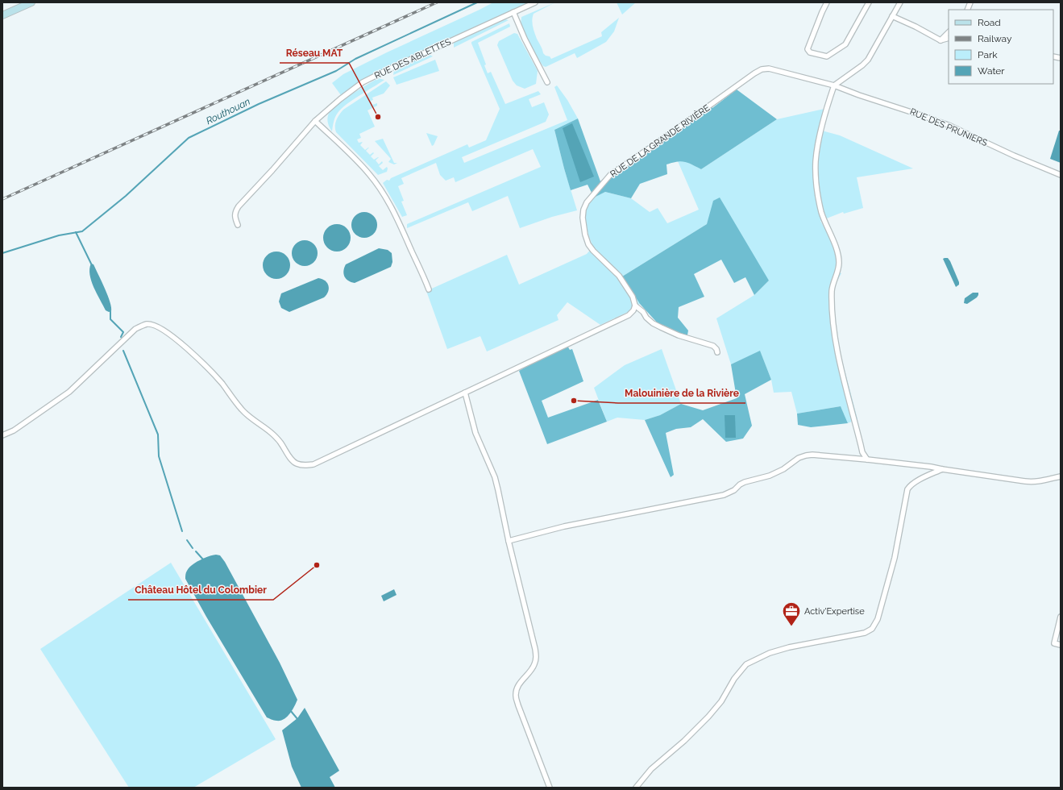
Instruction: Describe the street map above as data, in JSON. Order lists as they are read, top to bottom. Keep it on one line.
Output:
{"streets":{"street":["RUE DES ABLETTES","RUE DES PRUNIERS","RUE DE LA GRANDE RIVIÈRE"]},"crossings":[["RUE DES PRUNIERS","RUE DE LA GRANDE RIVIÈRE"]],"water":["Routhouan"],"places":{"other":["Réseau MAT","Malouinière de la Rivière","Château Hôtel du Colombier"],"office":["Activ'Expertise"]},"legend":["Road","Railway","Park","Water"]}
